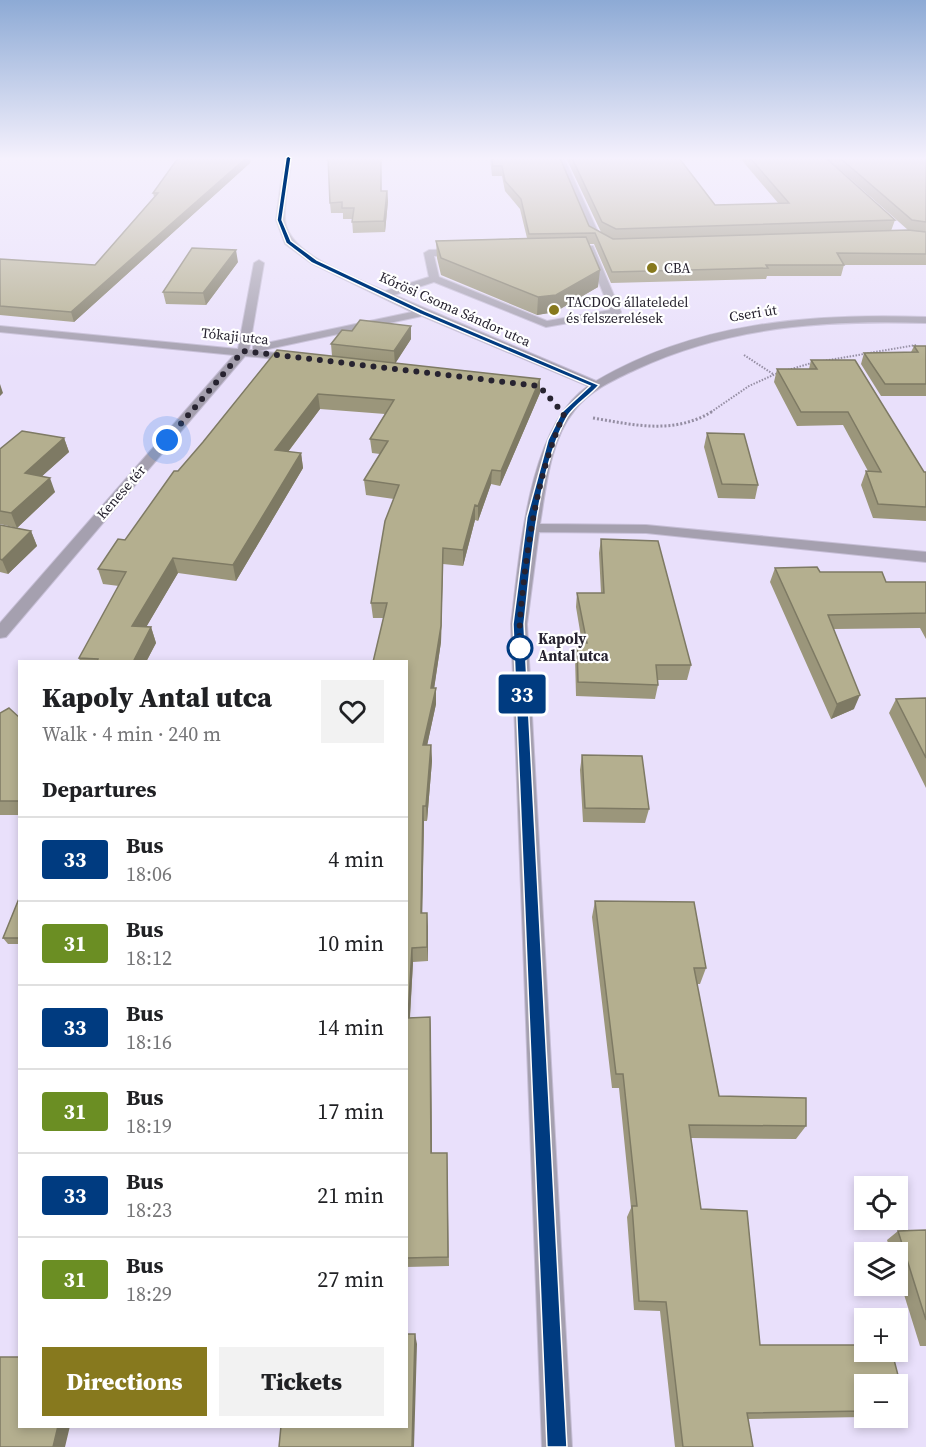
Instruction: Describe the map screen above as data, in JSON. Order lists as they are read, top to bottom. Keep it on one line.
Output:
{"streets":{"street":["Kőrösi Csoma Sándor utca","Cseri út","Tókaji utca","Kenese tér"]},"crossings":[["Kőrösi Csoma Sándor utca","Cseri út"],["Tókaji utca","Kenese tér"]],"places":["CBA","TACDOG állateledel és felszerelések","Kapoly Antal utca"],"lines":["bus line 33"],"page":{"on_map":"33","heading":[["Kapoly Antal utca","Walk · 4 min · 240 m"],"Departures"],"list":[{"mark":"33","name":"Bus","note":"18:06","value":"4 min"},{"mark":"31","name":"Bus","note":"18:12","value":"10 min"},{"mark":"33","name":"Bus","note":"18:16","value":"14 min"},{"mark":"31","name":"Bus","note":"18:19","value":"17 min"},{"mark":"33","name":"Bus","note":"18:23","value":"21 min"},{"mark":"31","name":"Bus","note":"18:29","value":"27 min"}],"map_buttons":["+","−"],"buttons":["Directions","Tickets"]}}
